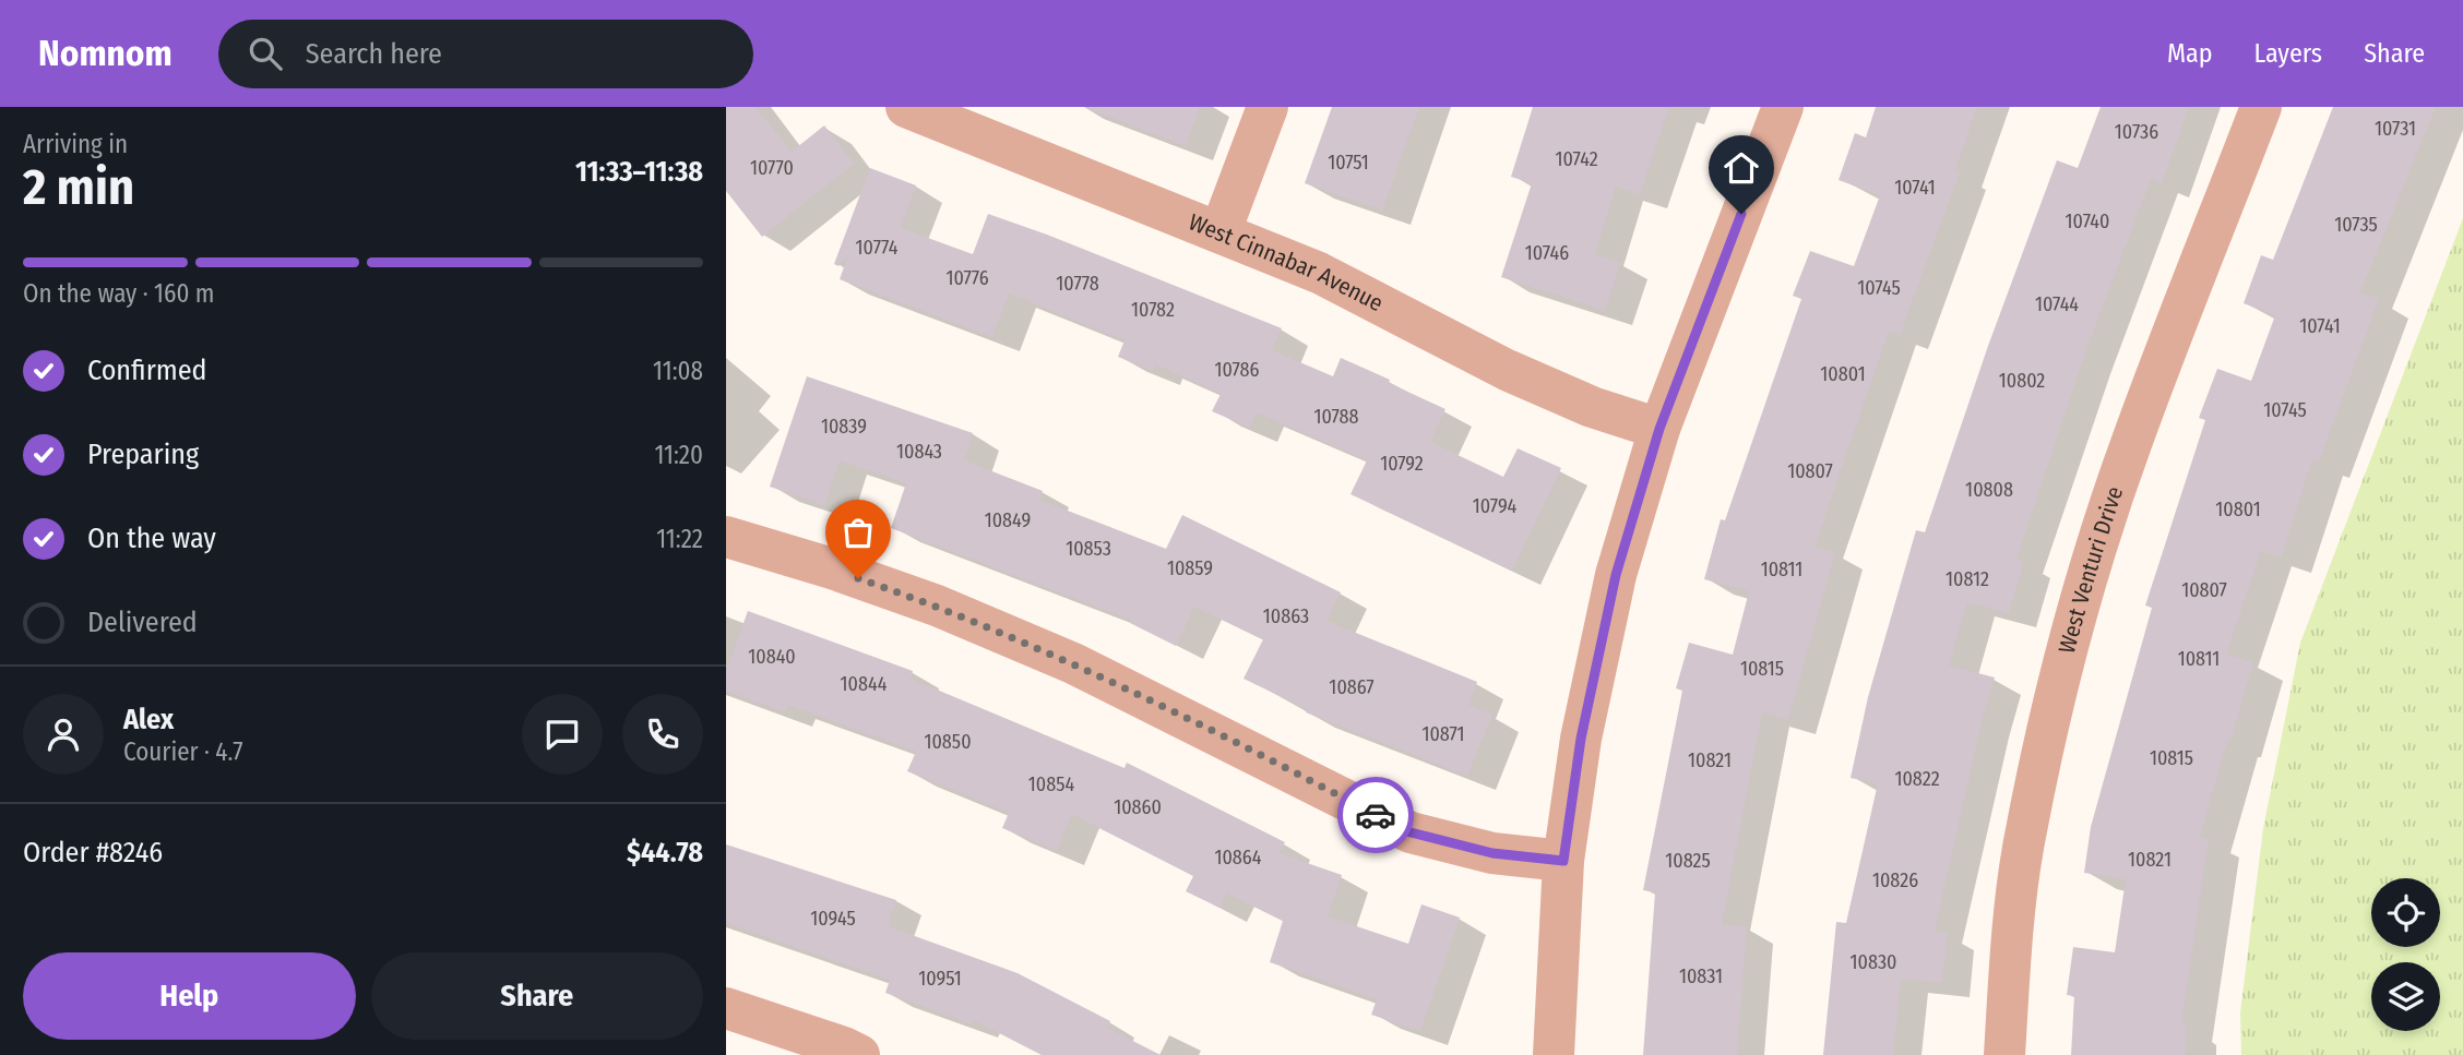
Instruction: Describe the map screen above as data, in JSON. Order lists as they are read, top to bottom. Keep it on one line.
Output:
{"streets":{"street":["West Cinnabar Avenue","West Venturi Drive"]},"house_numbers":["10731","10736","10742","10751","10770","10741","10740","10735","10774","10746","10776","10778","10745","10744","10782","10741","10786","10801","10802","10745","10788","10839","10843","10792","10807","10808","10794","10801","10849","10853","10859","10811","10812","10807","10863","10840","10811","10815","10844","10867","10871","10850","10815","10821","10822","10854","10860","10864","10821","10825","10826","10945","10830","10831","10951"],"page":{"header":"Nomnom","search":"Search here","nav":["Map","Layers","Share"],"heading":["2 min","Arriving in","11:33–11:38"],"panel":["Alex","Courier · 4.7","Order #8246","$44.78"],"bar":"On the way · 160 m","list":[["Confirmed","11:08"],["Preparing","11:20"],["On the way","11:22"],"Delivered"],"buttons":["Help","Share"]}}
